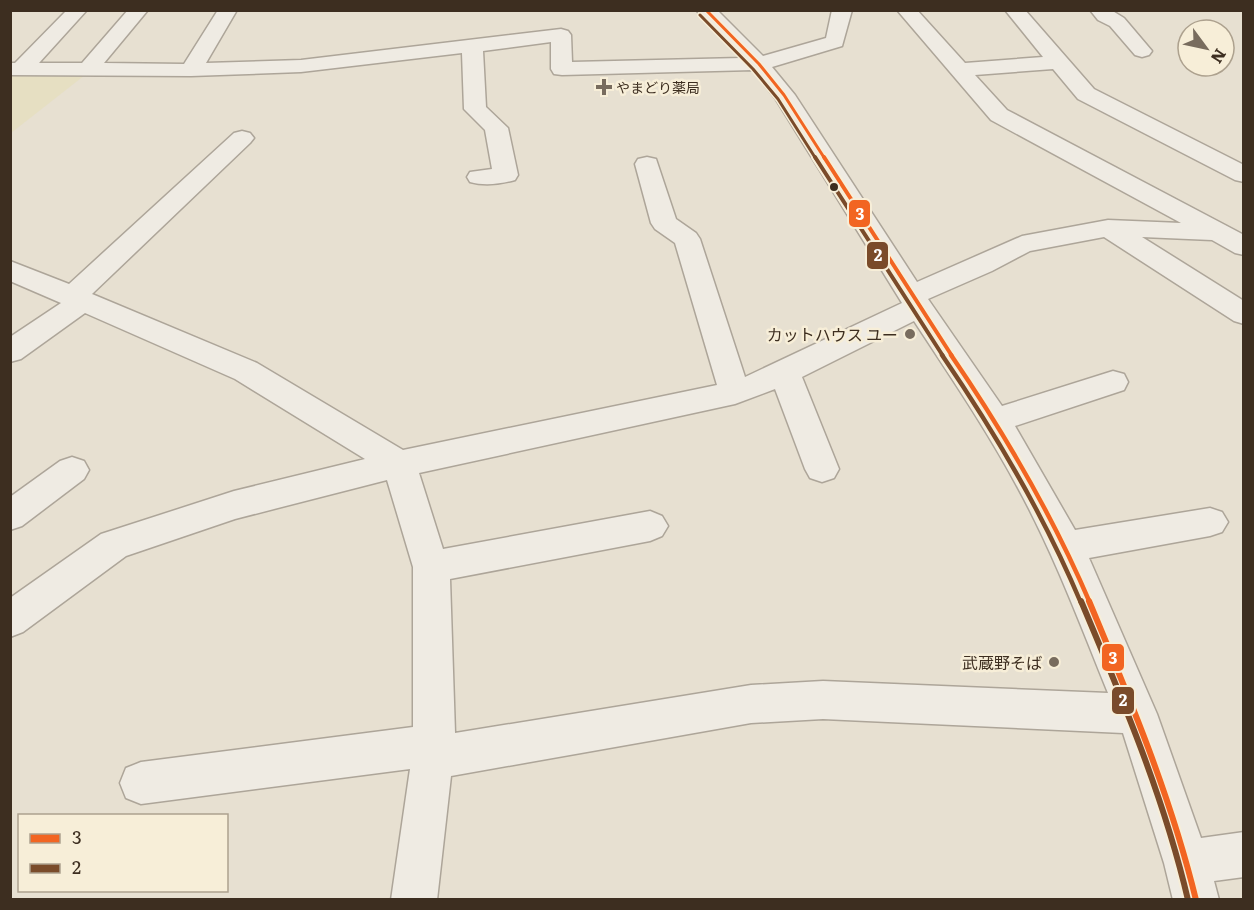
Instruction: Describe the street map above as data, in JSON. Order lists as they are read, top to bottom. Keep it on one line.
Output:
{"places":{"health":["やまどり薬局"],"other":["カットハウス ユー","武蔵野そば"]},"lines":["transit line 3","transit line 2"],"legend":["3","2"],"north":"bottom right"}
